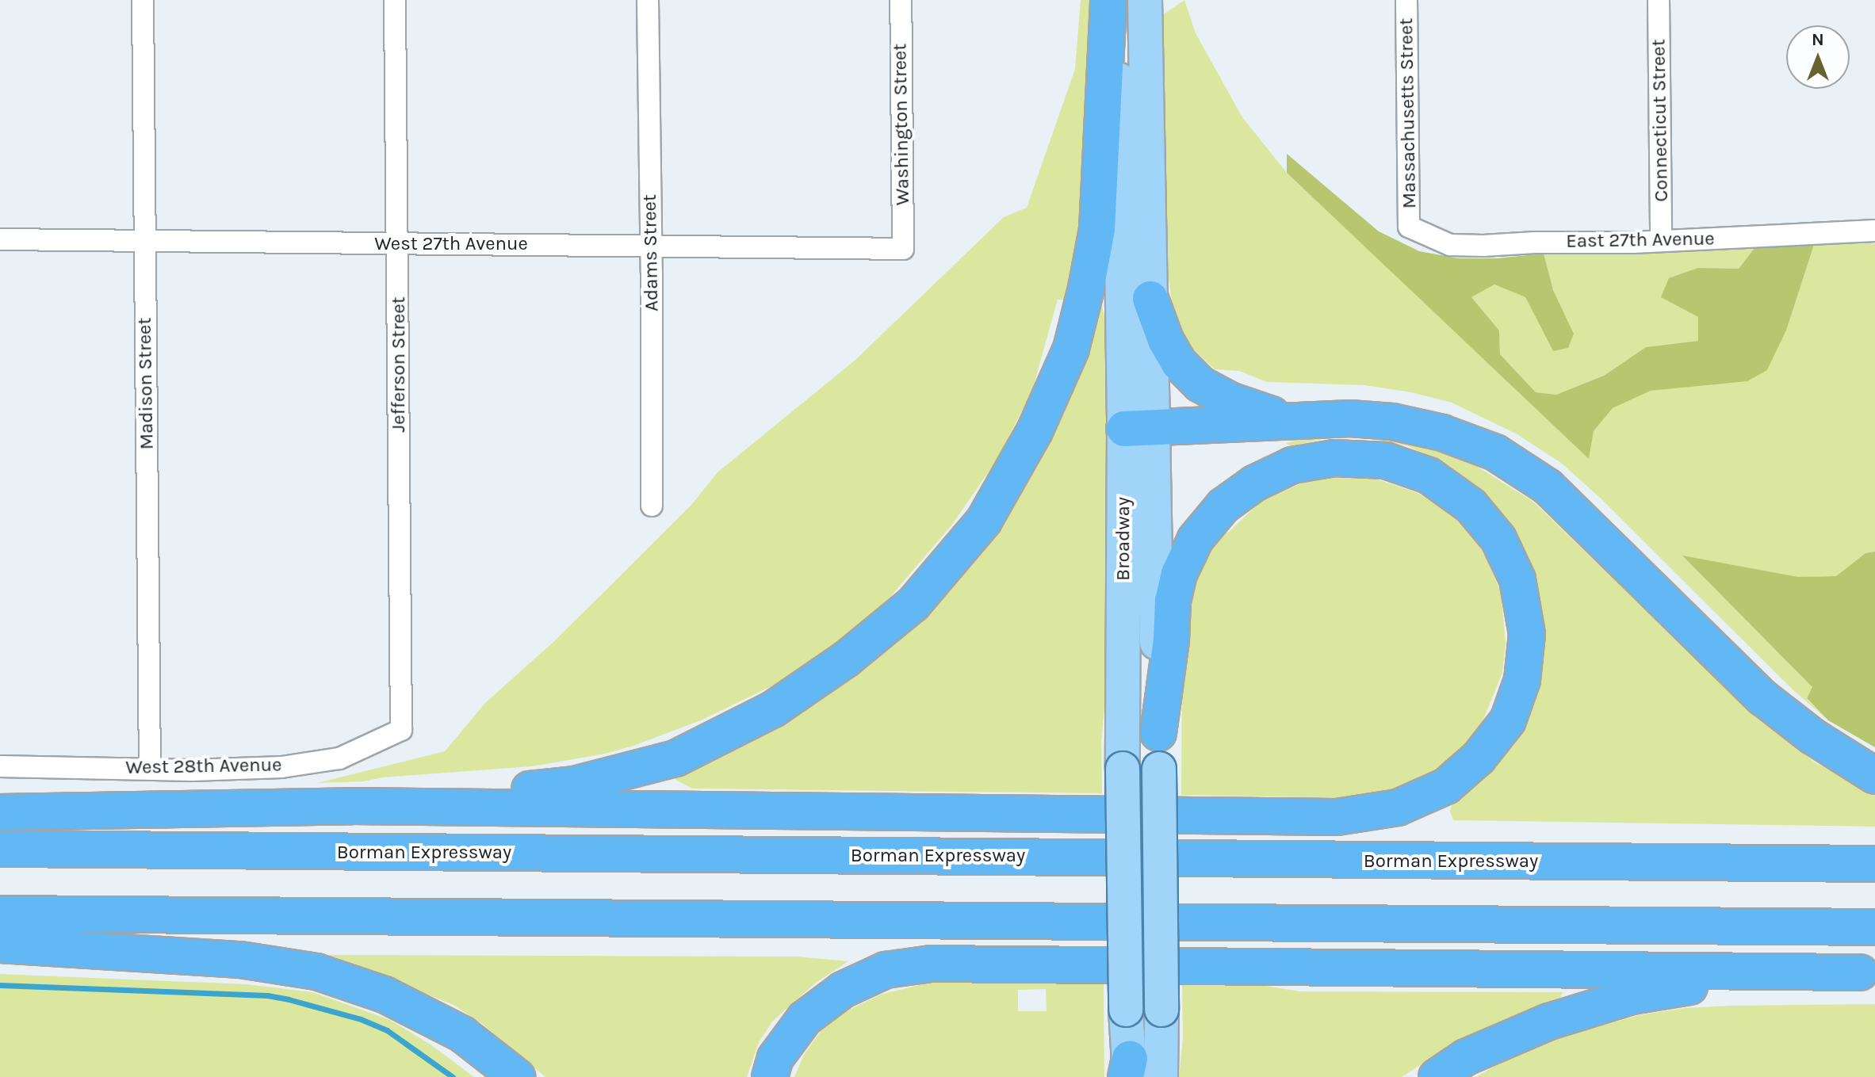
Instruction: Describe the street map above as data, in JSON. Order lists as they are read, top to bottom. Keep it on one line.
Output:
{"streets":{"highway":["Borman Expressway"],"main road":["Broadway"],"street":["Massachusetts Street","Connecticut Street","Washington Street","East 27th Avenue","West 27th Avenue","Adams Street","Jefferson Street","Madison Street","West 28th Avenue"]},"crossings":[["Massachusetts Street","East 27th Avenue"],["Connecticut Street","East 27th Avenue"],["Washington Street","West 27th Avenue"],["West 27th Avenue","Adams Street"],["West 27th Avenue","Jefferson Street"],["West 27th Avenue","Madison Street"],["Jefferson Street","West 28th Avenue"],["Madison Street","West 28th Avenue"]],"north":"top"}
